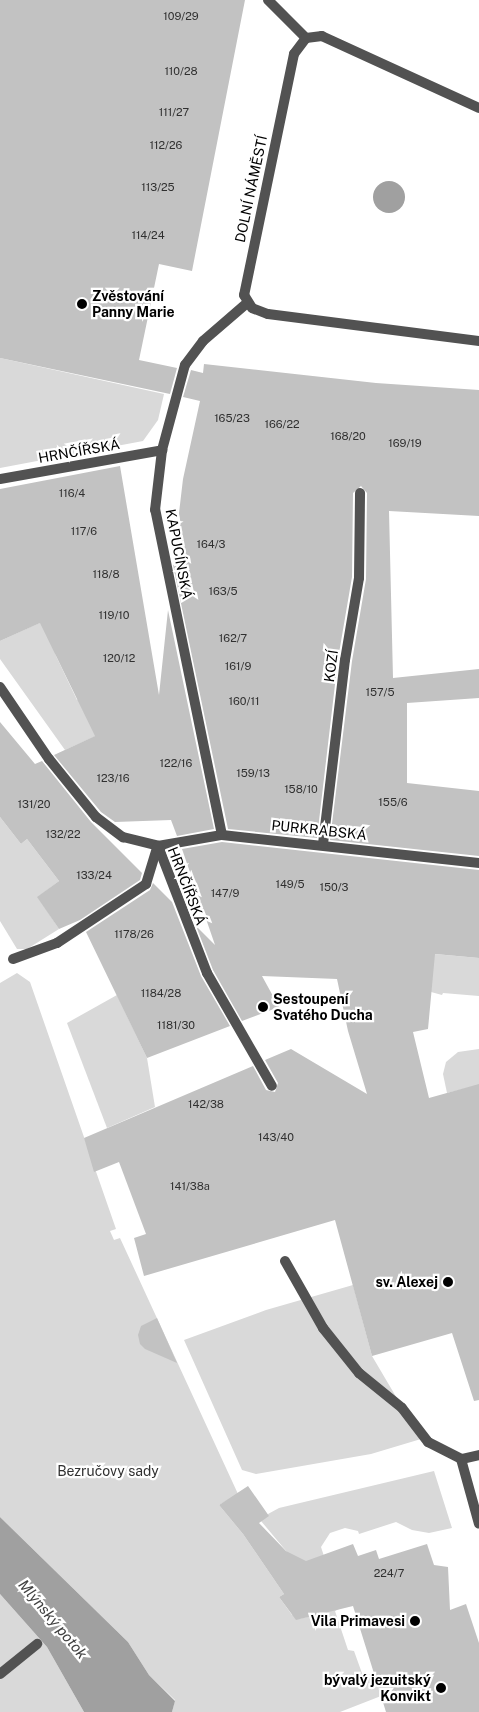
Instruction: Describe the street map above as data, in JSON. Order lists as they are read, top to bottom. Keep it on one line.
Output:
{"streets":{"street":["DOLNÍ NÁMĚSTÍ","HRNČÍŘSKÁ","KAPUCÍNSKÁ","KOZÍ","PURKRABSKÁ"]},"crossings":[["DOLNÍ NÁMĚSTÍ","KAPUCÍNSKÁ"],["HRNČÍŘSKÁ","KAPUCÍNSKÁ"],["HRNČÍŘSKÁ","PURKRABSKÁ"],["KAPUCÍNSKÁ","PURKRABSKÁ"],["KOZÍ","PURKRABSKÁ"]],"water":["Mlýnský potok"],"parks":["Bezručovy sady"],"places":["Zvěstování Panny Marie","Sestoupení Svatého Ducha","sv. Alexej","Vila Primavesi","bývalý jezuitský Konvikt"],"house_numbers":["109/29","110/28","111/27","112/26","113/25","114/24","165/23","166/22","168/20","169/19","116/4","117/6","164/3","118/8","163/5","119/10","162/7","120/12","161/9","157/5","160/11","122/16","159/13","123/16","158/10","155/6","131/20","132/22","133/24","149/5","150/3","147/9","1178/26","1184/28","1181/30","142/38","143/40","141/38a","224/7"]}
